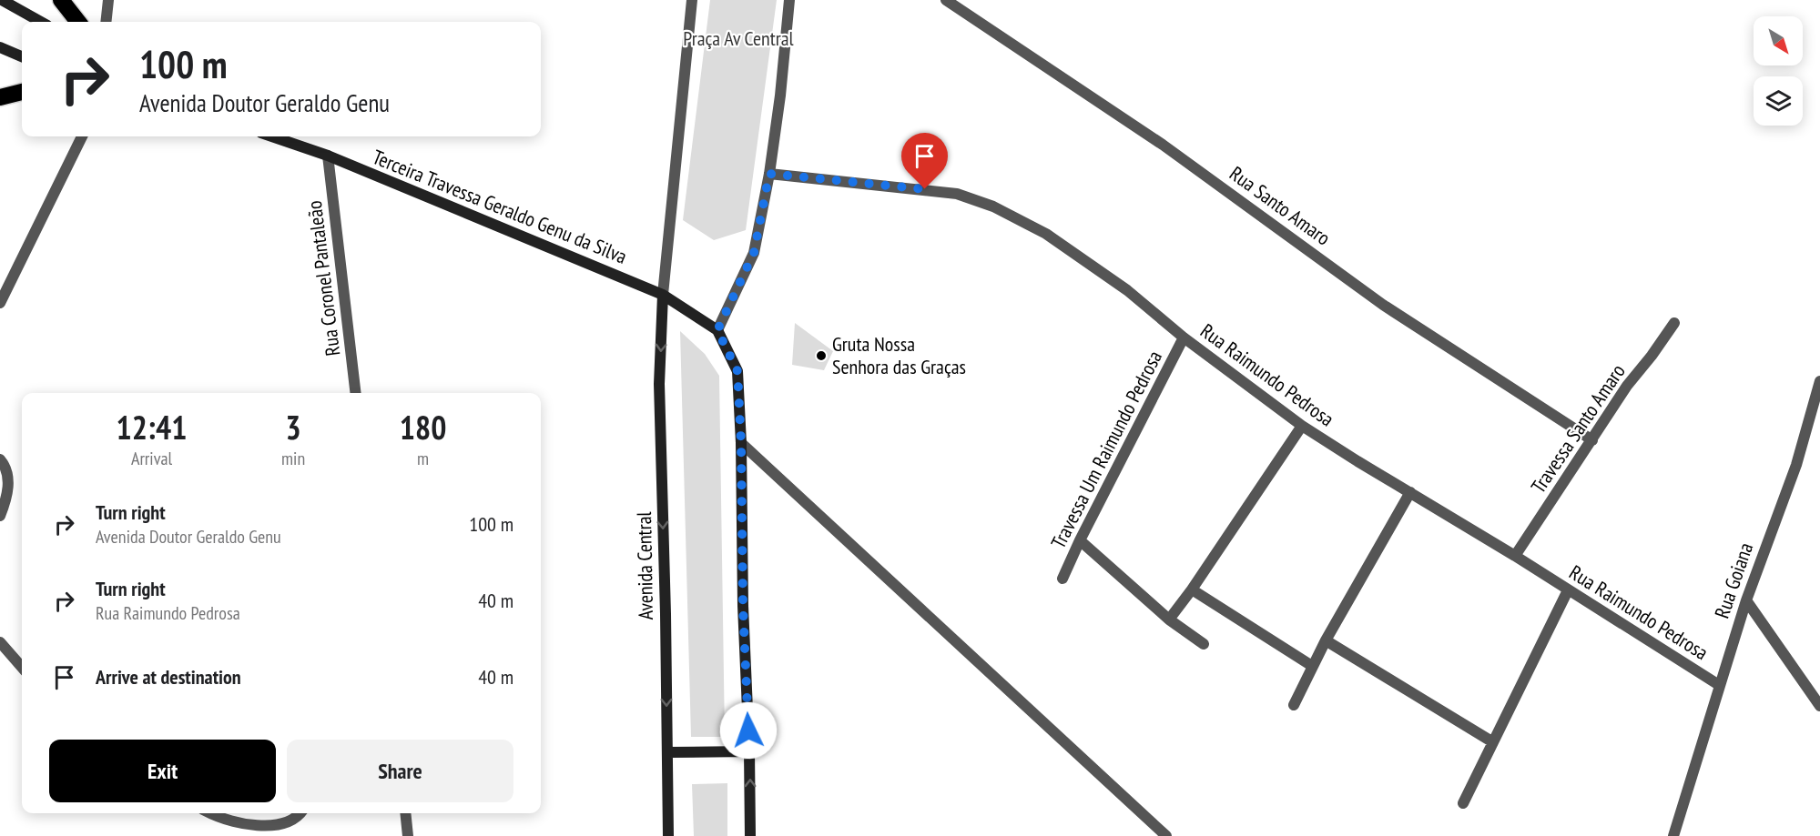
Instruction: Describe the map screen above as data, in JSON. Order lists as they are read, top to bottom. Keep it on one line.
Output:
{"streets":{"main road":["Terceira Travessa Geraldo Genu da Silva","Avenida Central"],"street":["Rua Santo Amaro","Rua Coronel Pantaleão","Rua Raimundo Pedrosa","Travessa Santo Amaro","Travessa Um Raimundo Pedrosa","Rua Goiana"]},"crossings":[["Rua Santo Amaro","Travessa Santo Amaro"],["Terceira Travessa Geraldo Genu da Silva","Rua Coronel Pantaleão"],["Terceira Travessa Geraldo Genu da Silva","Avenida Central"],["Rua Raimundo Pedrosa","Travessa Santo Amaro"],["Rua Raimundo Pedrosa","Travessa Um Raimundo Pedrosa"],["Rua Raimundo Pedrosa","Rua Goiana"]],"parks":["Praça Av Central"],"places":["Gruta Nossa Senhora das Graças"],"north":"bottom right","page":{"turn":["100 m","Avenida Doutor Geraldo Genu"],"eta":["12:41","Arrival","3","min","180","m"],"list":[{"name":"Turn right","note":"Avenida Doutor Geraldo Genu","value":"100 m"},{"name":"Turn right","note":"Rua Raimundo Pedrosa","value":"40 m"},{"name":"Arrive at destination","value":"40 m"}],"buttons":["Exit","Share"]}}
